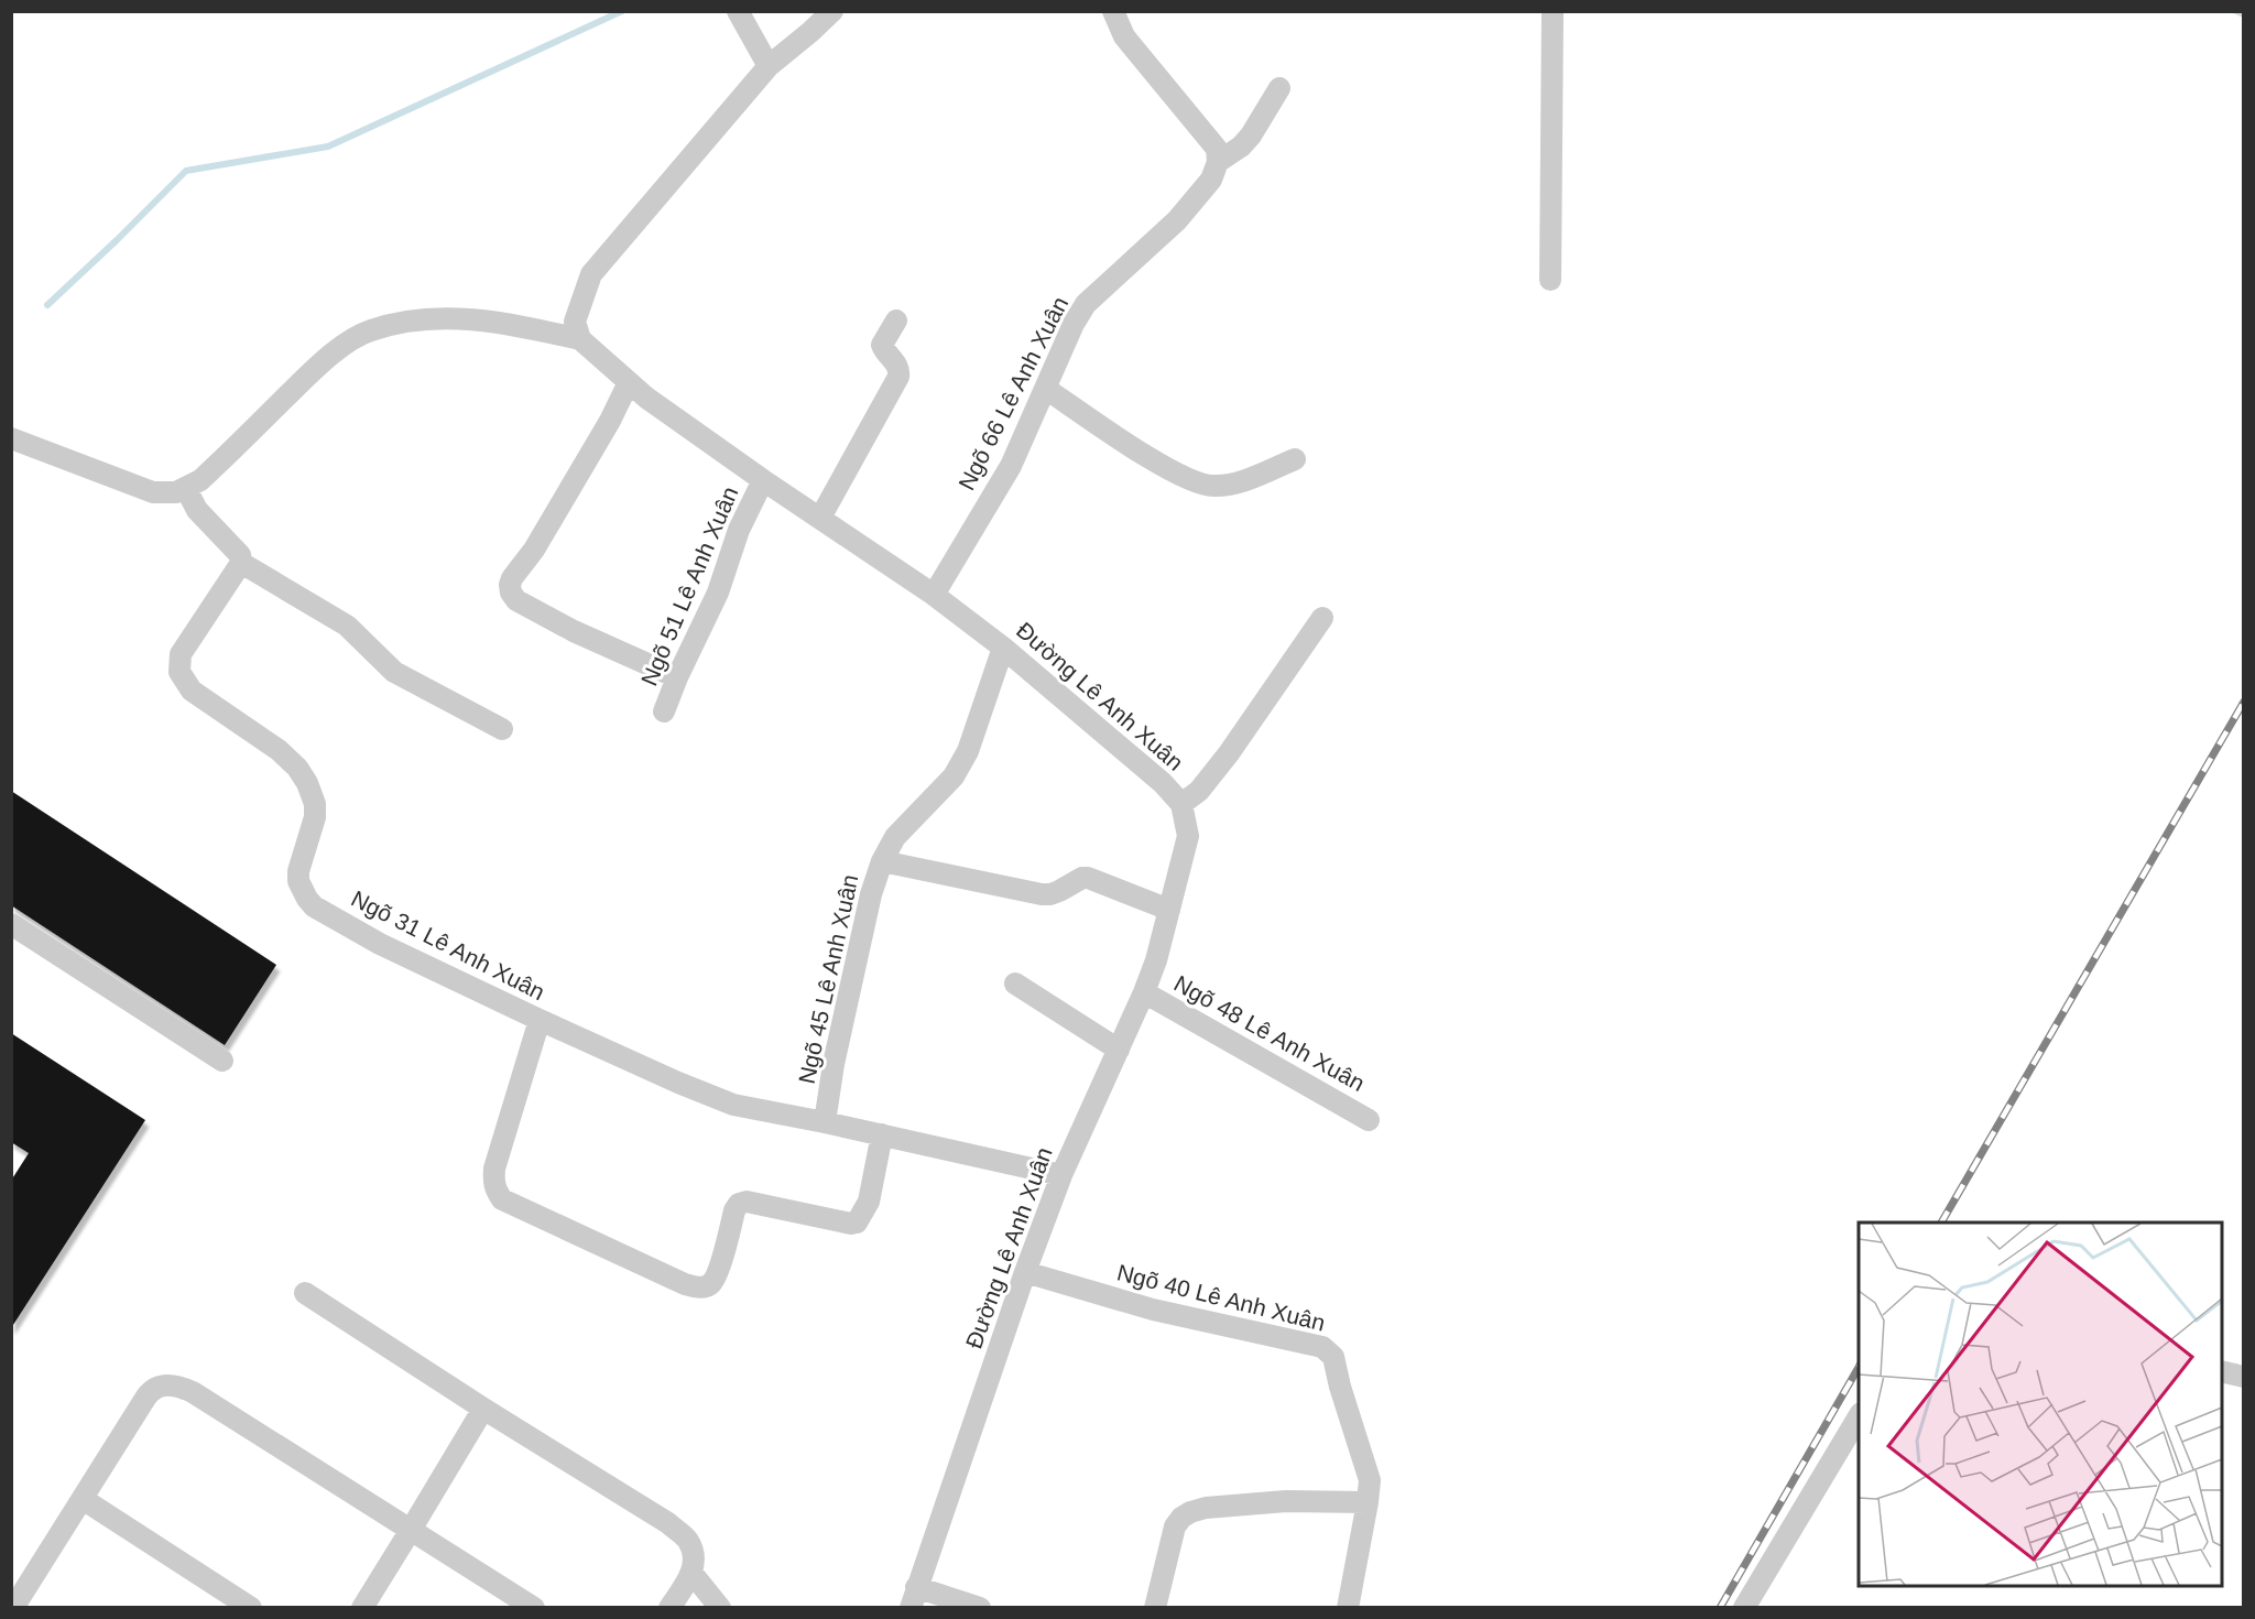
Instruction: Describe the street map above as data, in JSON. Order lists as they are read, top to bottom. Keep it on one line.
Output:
{"streets":{"street":["Ngõ 66 Lê Anh Xuân","Ngõ 51 Lê Anh Xuân","Đường Lê Anh Xuân","Ngõ 31 Lê Anh Xuân","Ngõ 45 Lê Anh Xuân","Ngõ 48 Lê Anh Xuân","Ngõ 40 Lê Anh Xuân"]},"crossings":[["Ngõ 66 Lê Anh Xuân","Đường Lê Anh Xuân"],["Ngõ 51 Lê Anh Xuân","Đường Lê Anh Xuân"],["Đường Lê Anh Xuân","Ngõ 31 Lê Anh Xuân"],["Đường Lê Anh Xuân","Ngõ 45 Lê Anh Xuân"],["Đường Lê Anh Xuân","Ngõ 48 Lê Anh Xuân"],["Đường Lê Anh Xuân","Ngõ 40 Lê Anh Xuân"],["Ngõ 31 Lê Anh Xuân","Ngõ 45 Lê Anh Xuân"]]}
